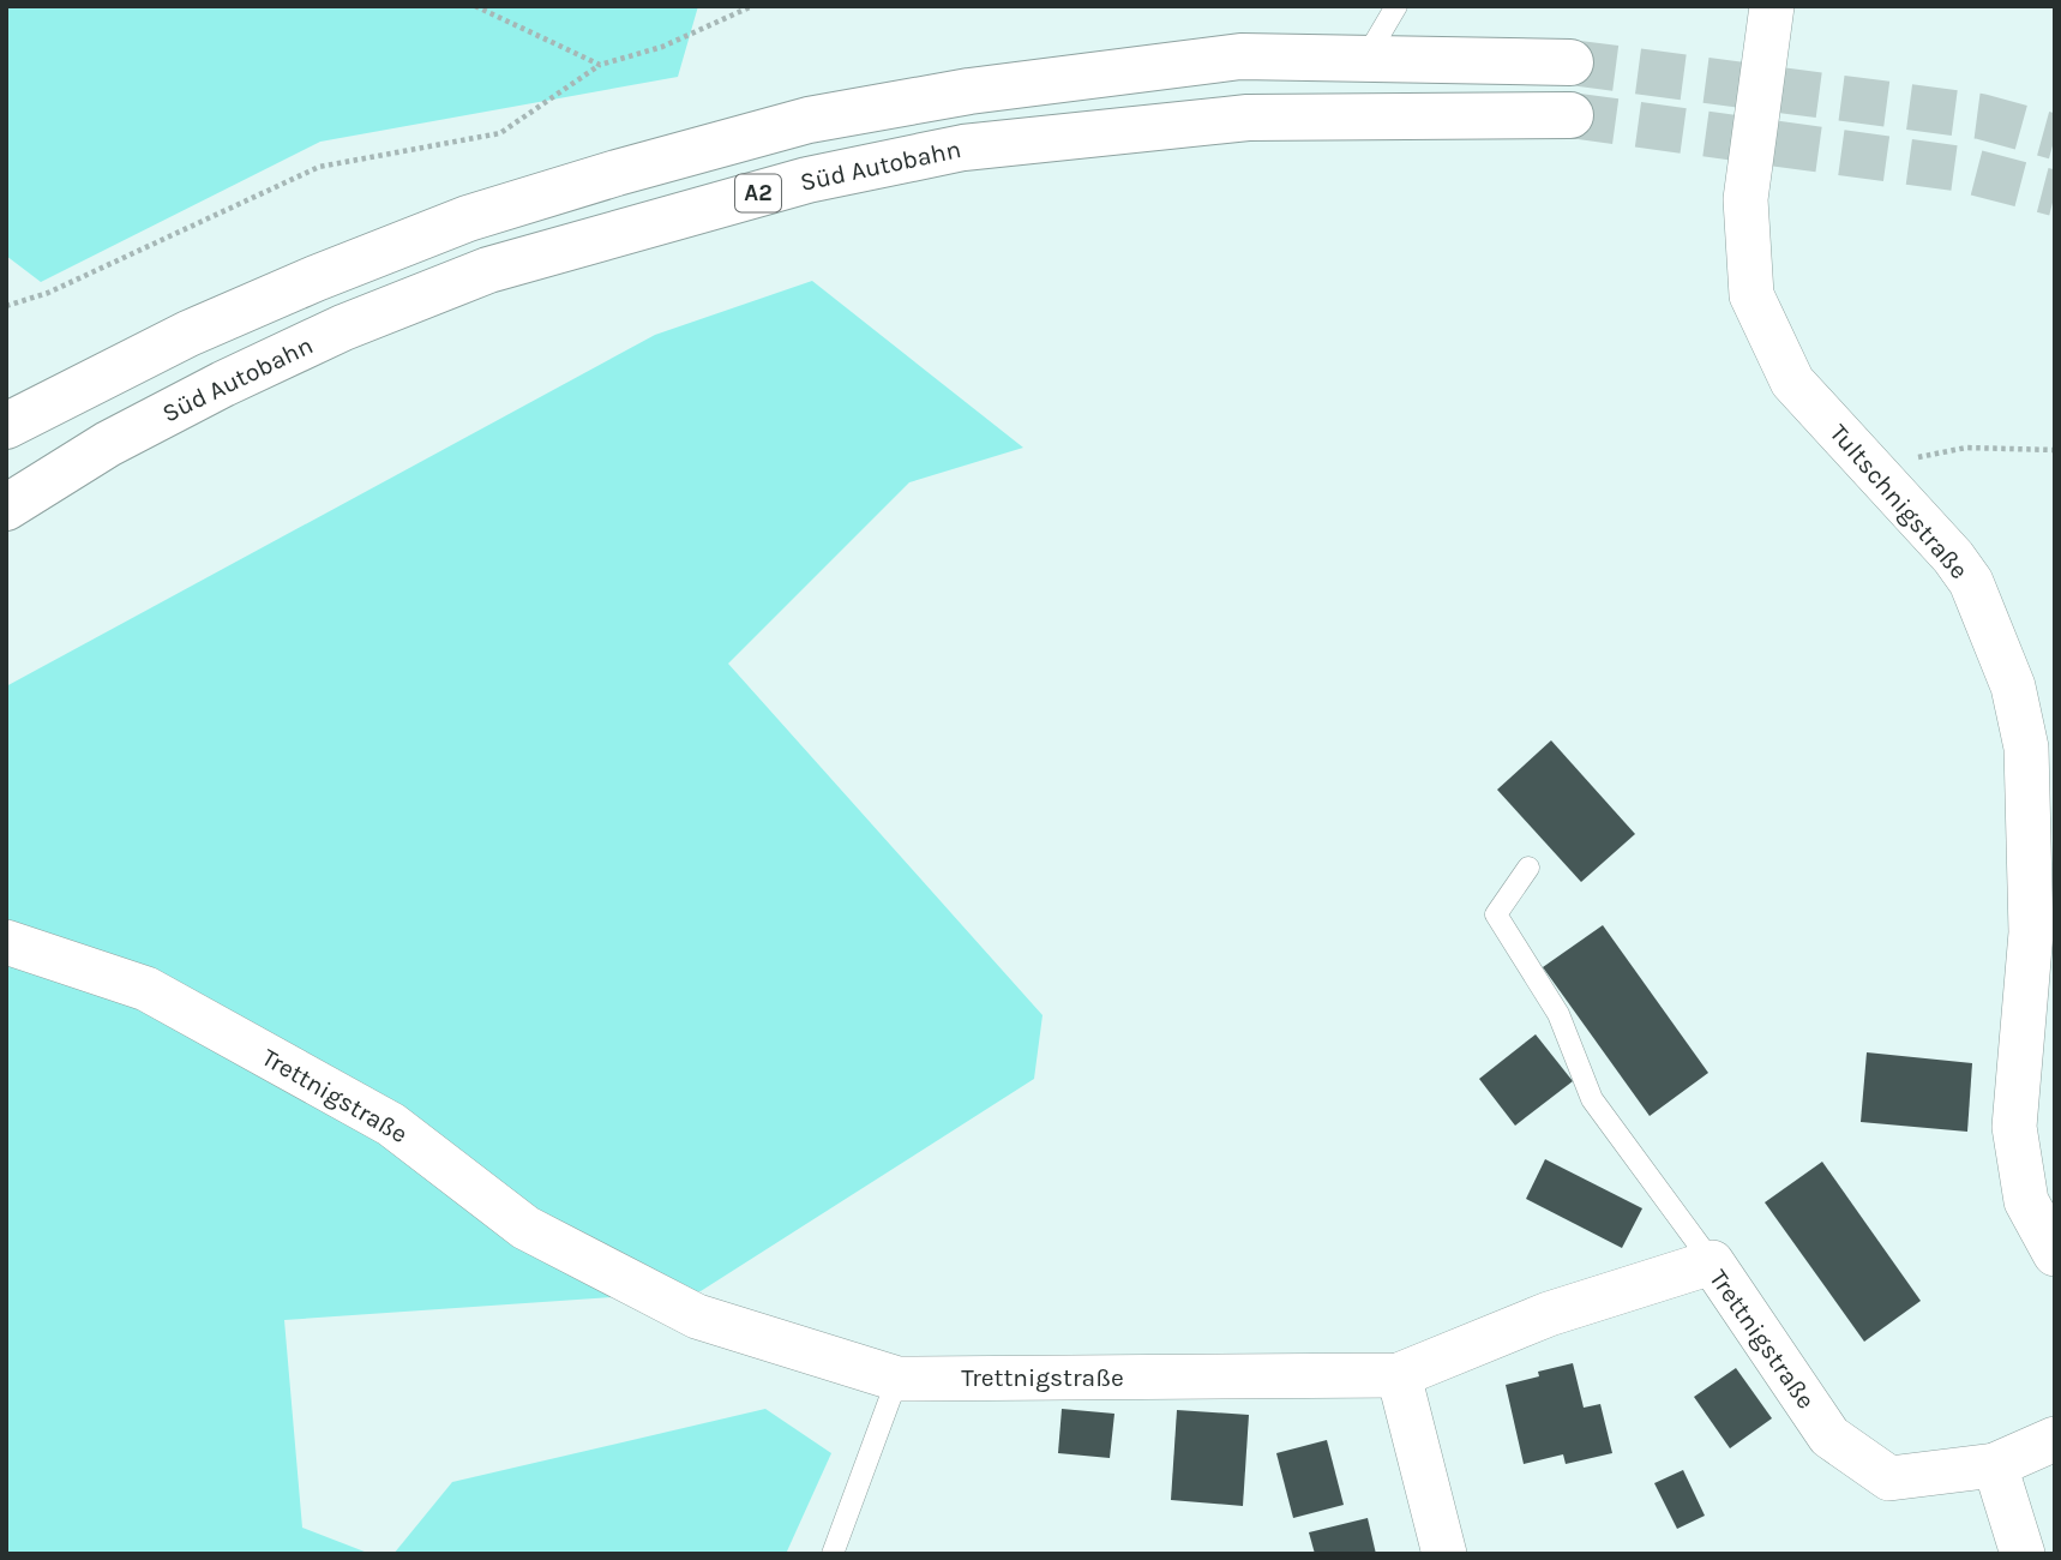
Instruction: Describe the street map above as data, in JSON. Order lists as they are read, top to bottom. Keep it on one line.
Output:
{"streets":{"highway":["Süd Autobahn","A2"],"street":["Tultschnigstraße","Trettnigstraße"]}}
